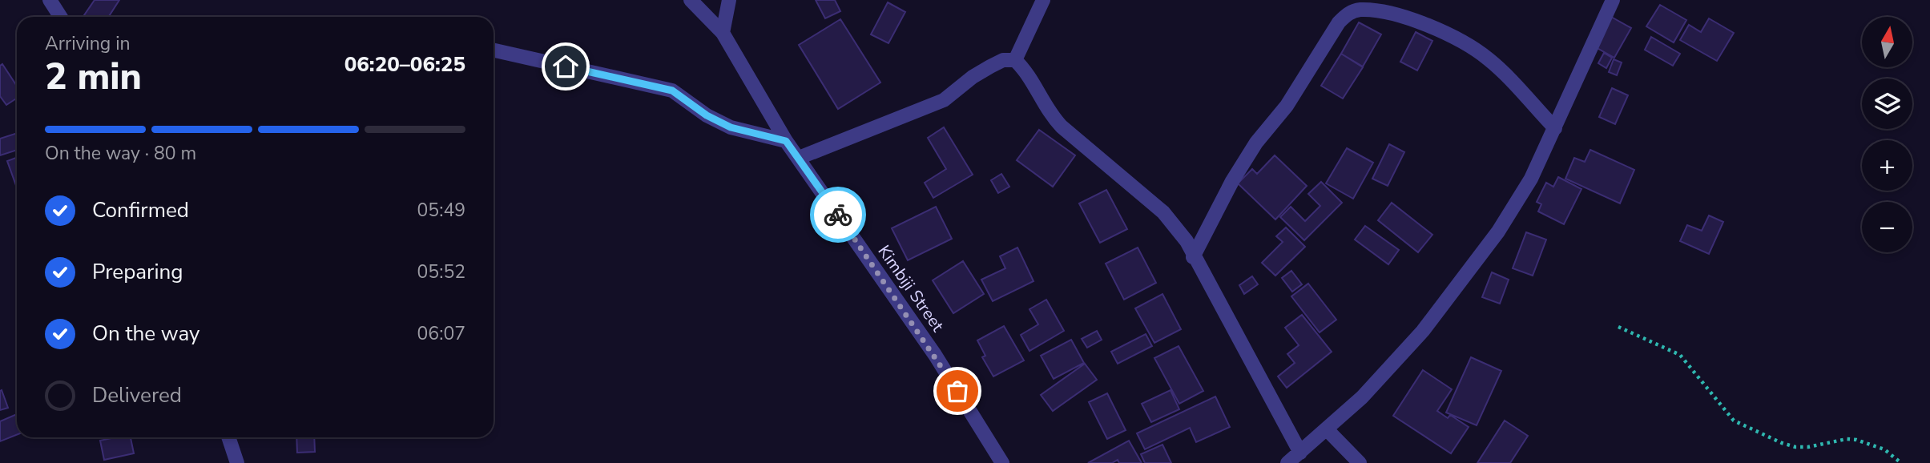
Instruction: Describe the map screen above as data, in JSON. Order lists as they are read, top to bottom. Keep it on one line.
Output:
{"streets":{"street":["Kimbiji Street"]},"north":"top","page":{"map_buttons":["+","−"],"heading":["2 min","Arriving in","06:20–06:25"],"bar":"On the way · 80 m","list":[["Confirmed","05:49"],["Preparing","05:52"],["On the way","06:07"],"Delivered"]}}
